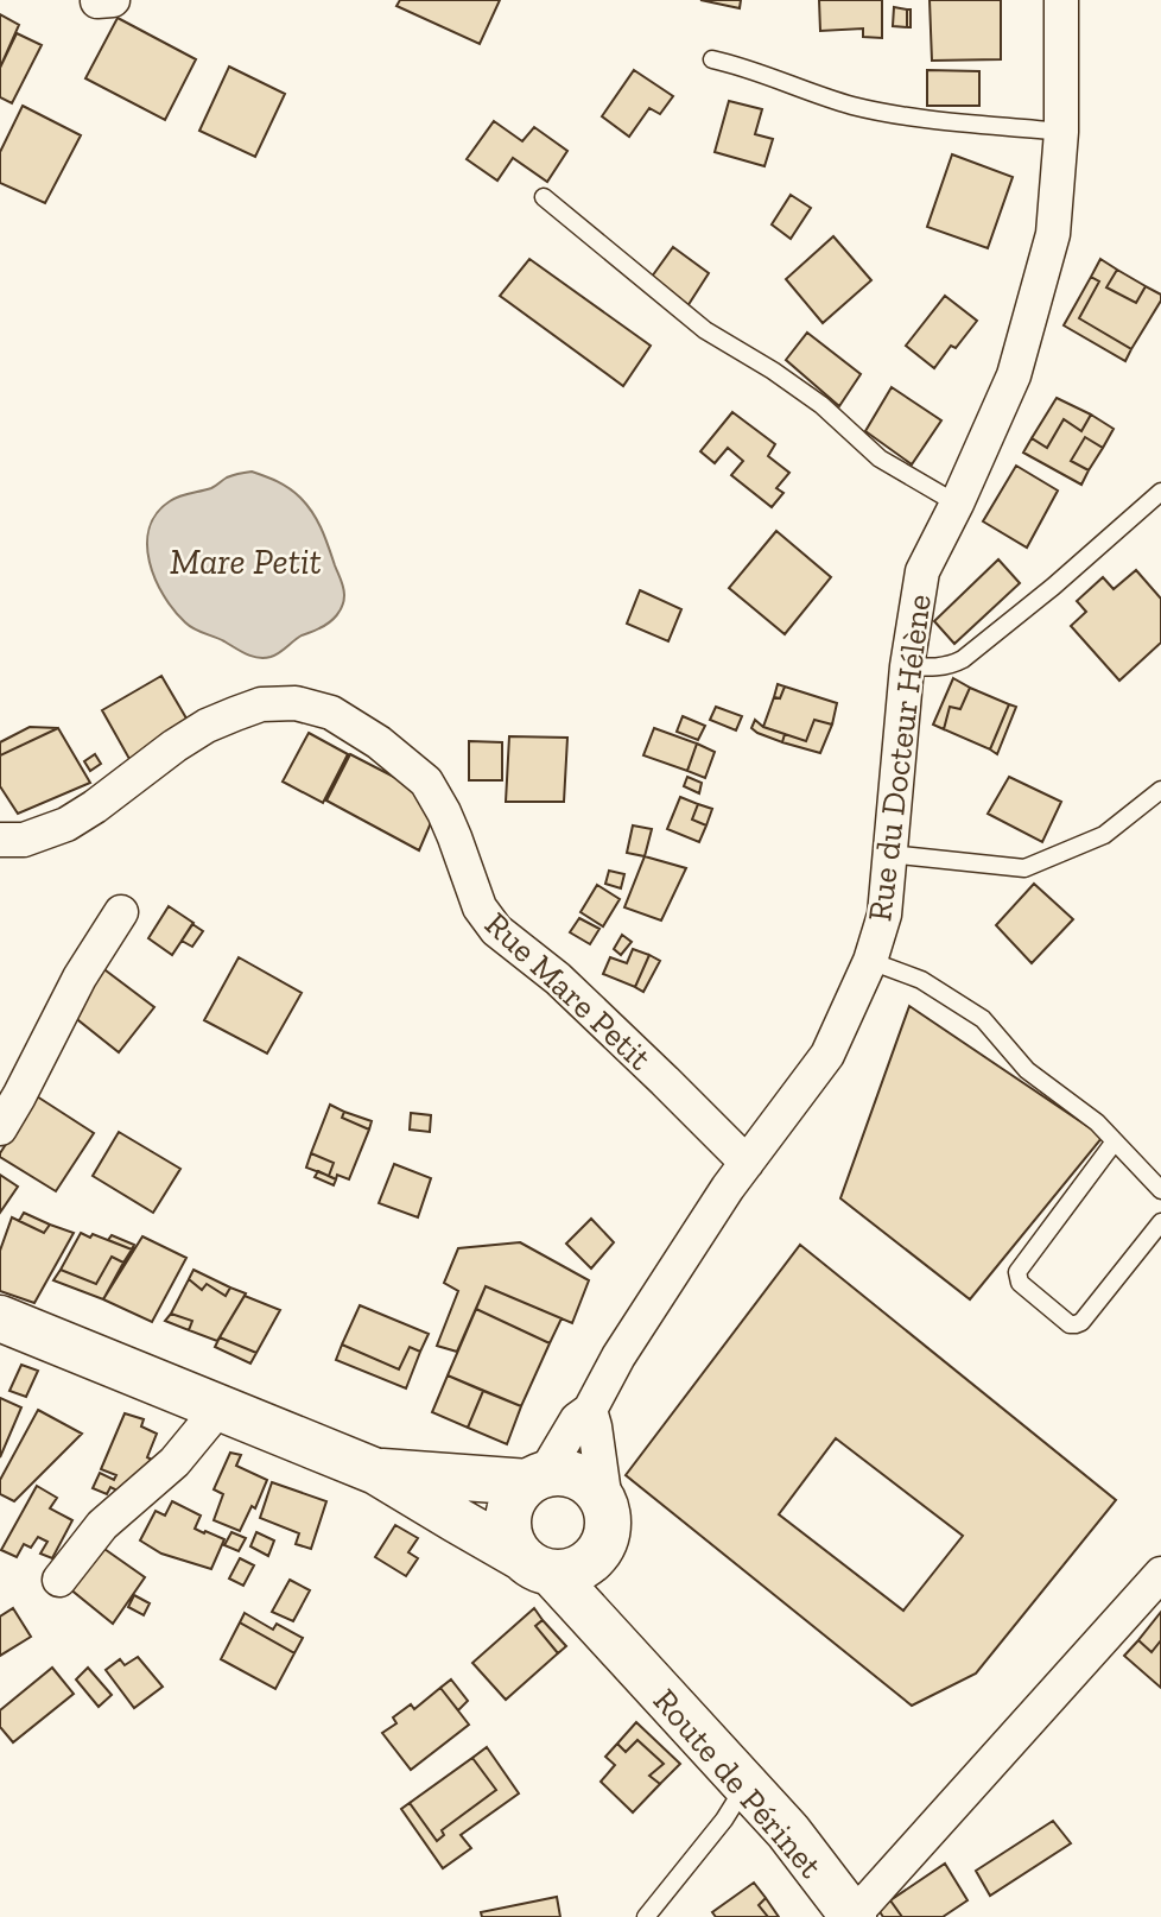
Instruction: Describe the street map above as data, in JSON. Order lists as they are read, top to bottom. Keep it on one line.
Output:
{"streets":{"main road":["Route de Périnet"],"street":["Rue du Docteur Hélène","Rue Mare Petit"]},"crossings":[["Rue du Docteur Hélène","Rue Mare Petit"],["Rue du Docteur Hélène","Route de Périnet"]],"water":["Mare Petit"]}
